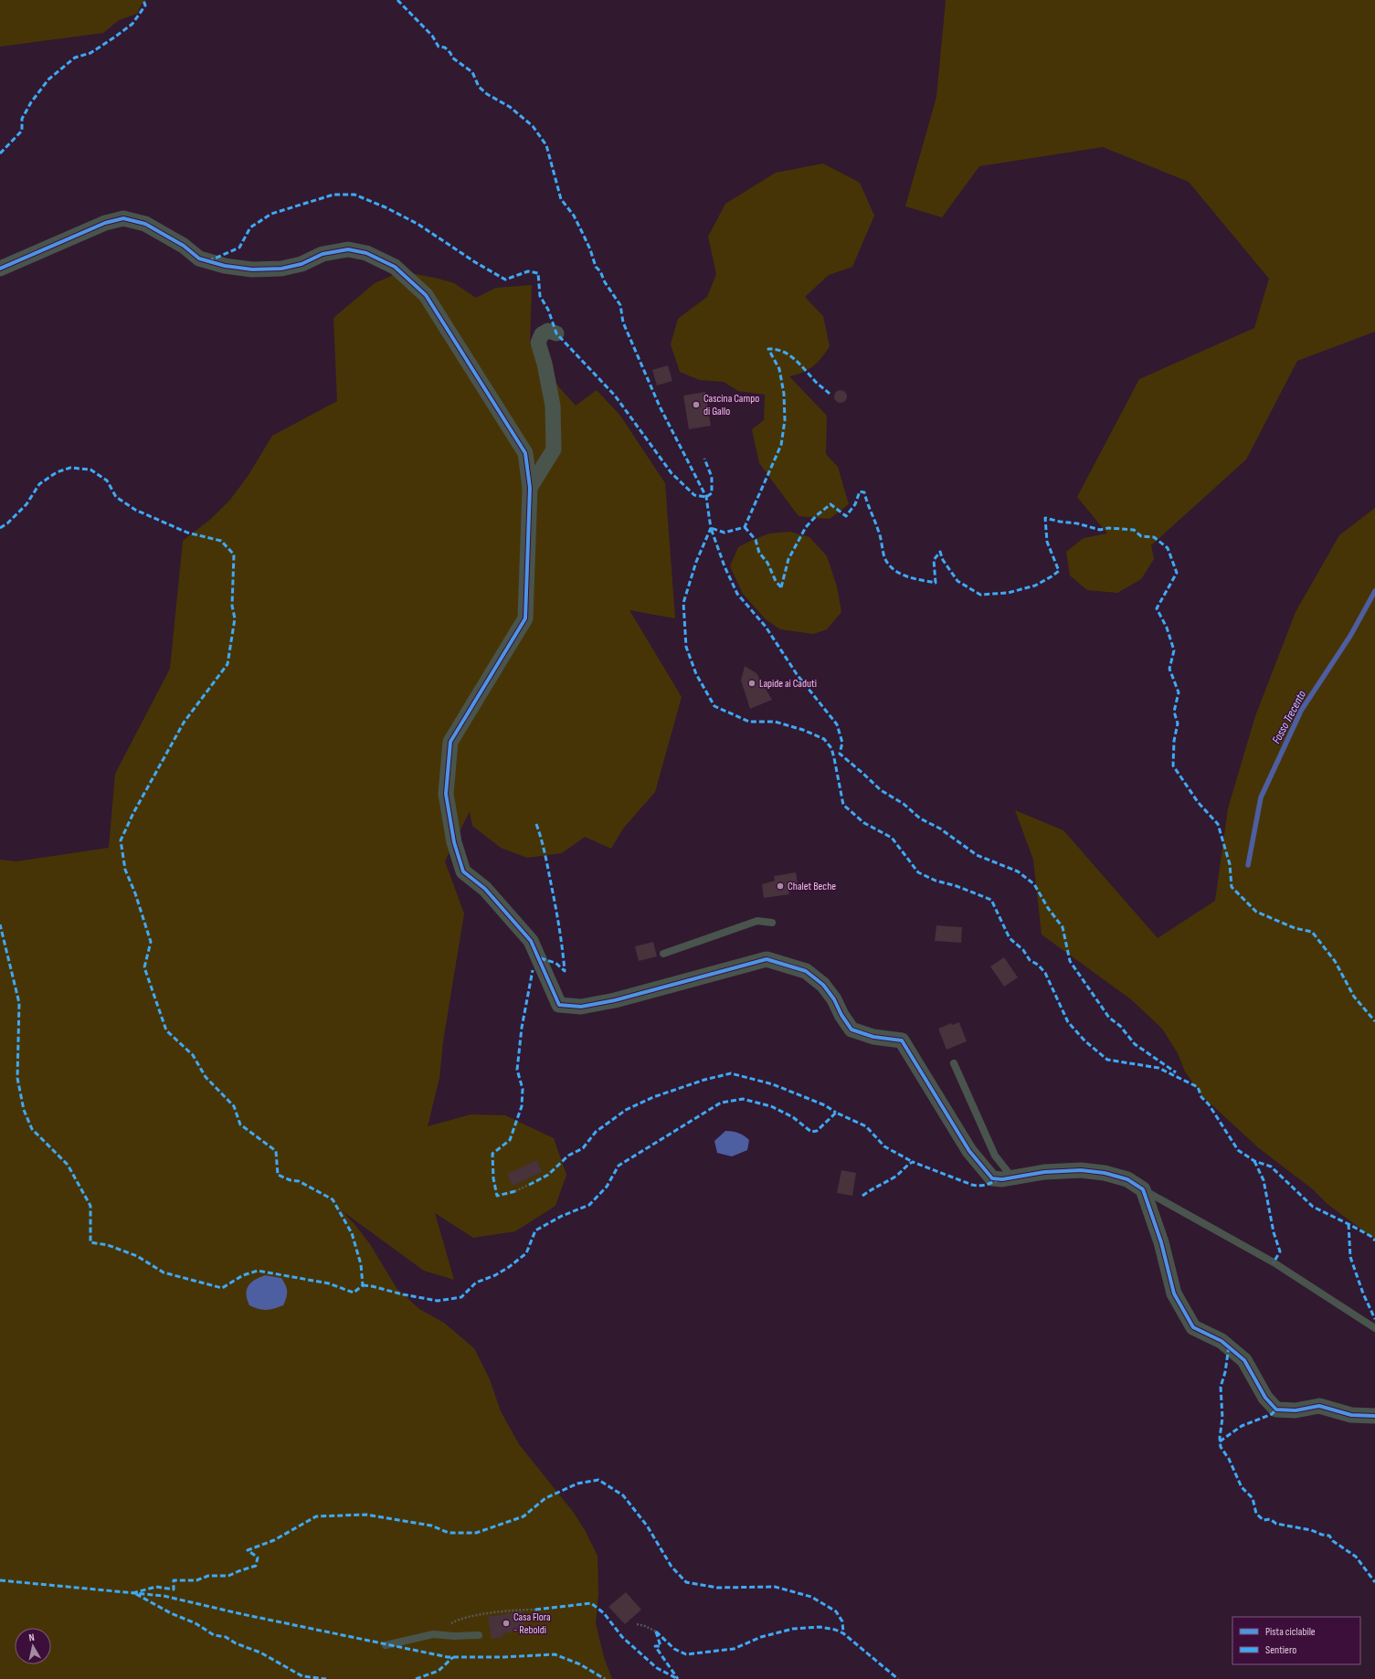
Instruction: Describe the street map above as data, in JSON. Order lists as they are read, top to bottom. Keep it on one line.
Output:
{"water":["Fosso Trecento"],"places":["Cascina Campo di Gallo","Lapide ai Caduti","Chalet Beche","Casa Flora - Reboldi"],"legend":["Pista ciclabile","Sentiero"],"north":"top"}
